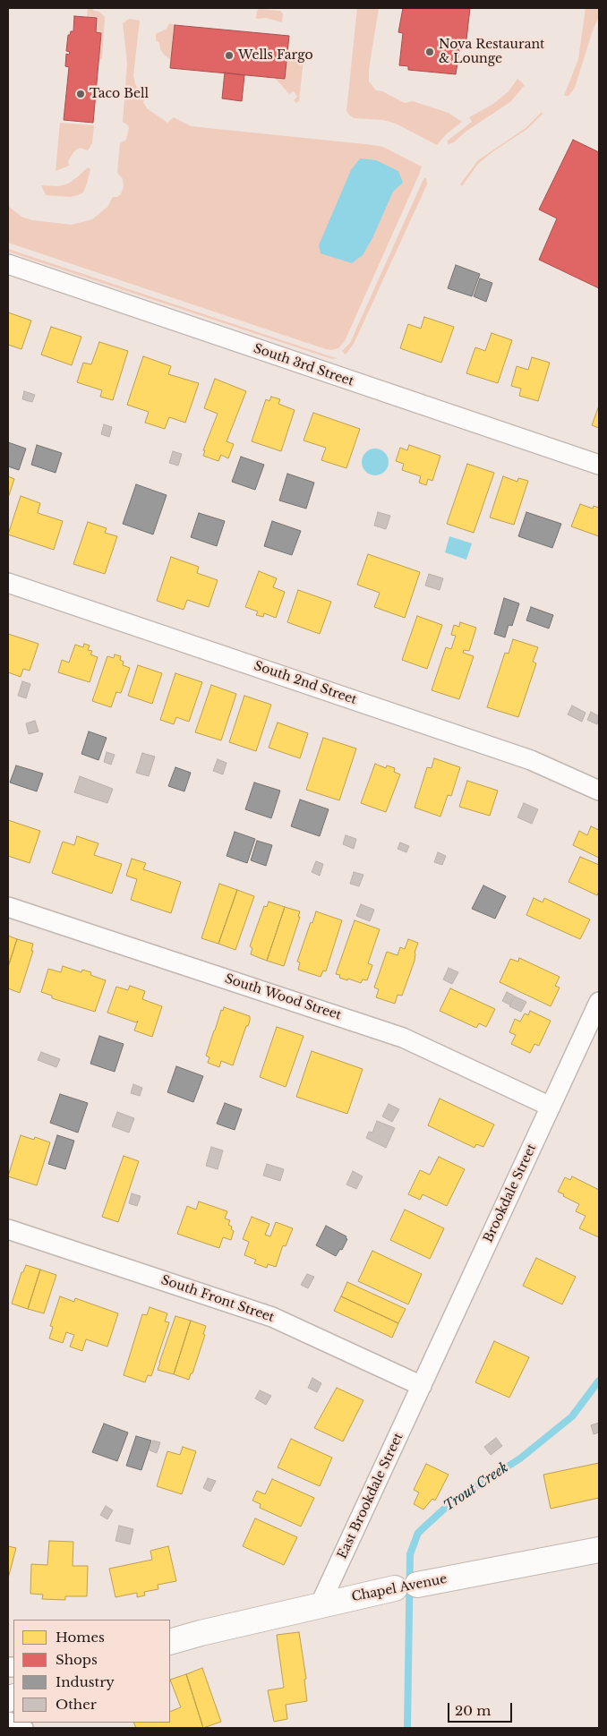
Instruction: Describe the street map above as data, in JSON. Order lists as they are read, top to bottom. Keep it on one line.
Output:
{"streets":{"street":["South 3rd Street","South 2nd Street","South Wood Street","Brookdale Street","South Front Street","East Brookdale Street","Chapel Avenue"]},"crossings":[["South Wood Street","Brookdale Street"],["Brookdale Street","South Front Street"],["Brookdale Street","East Brookdale Street"],["South Front Street","East Brookdale Street"],["East Brookdale Street","Chapel Avenue"]],"water":["Trout Creek"],"places":["Nova Restaurant & Lounge","Wells Fargo","Taco Bell"],"legend":["Homes","Shops","Industry","Other"],"scale_bar":"20 m"}
